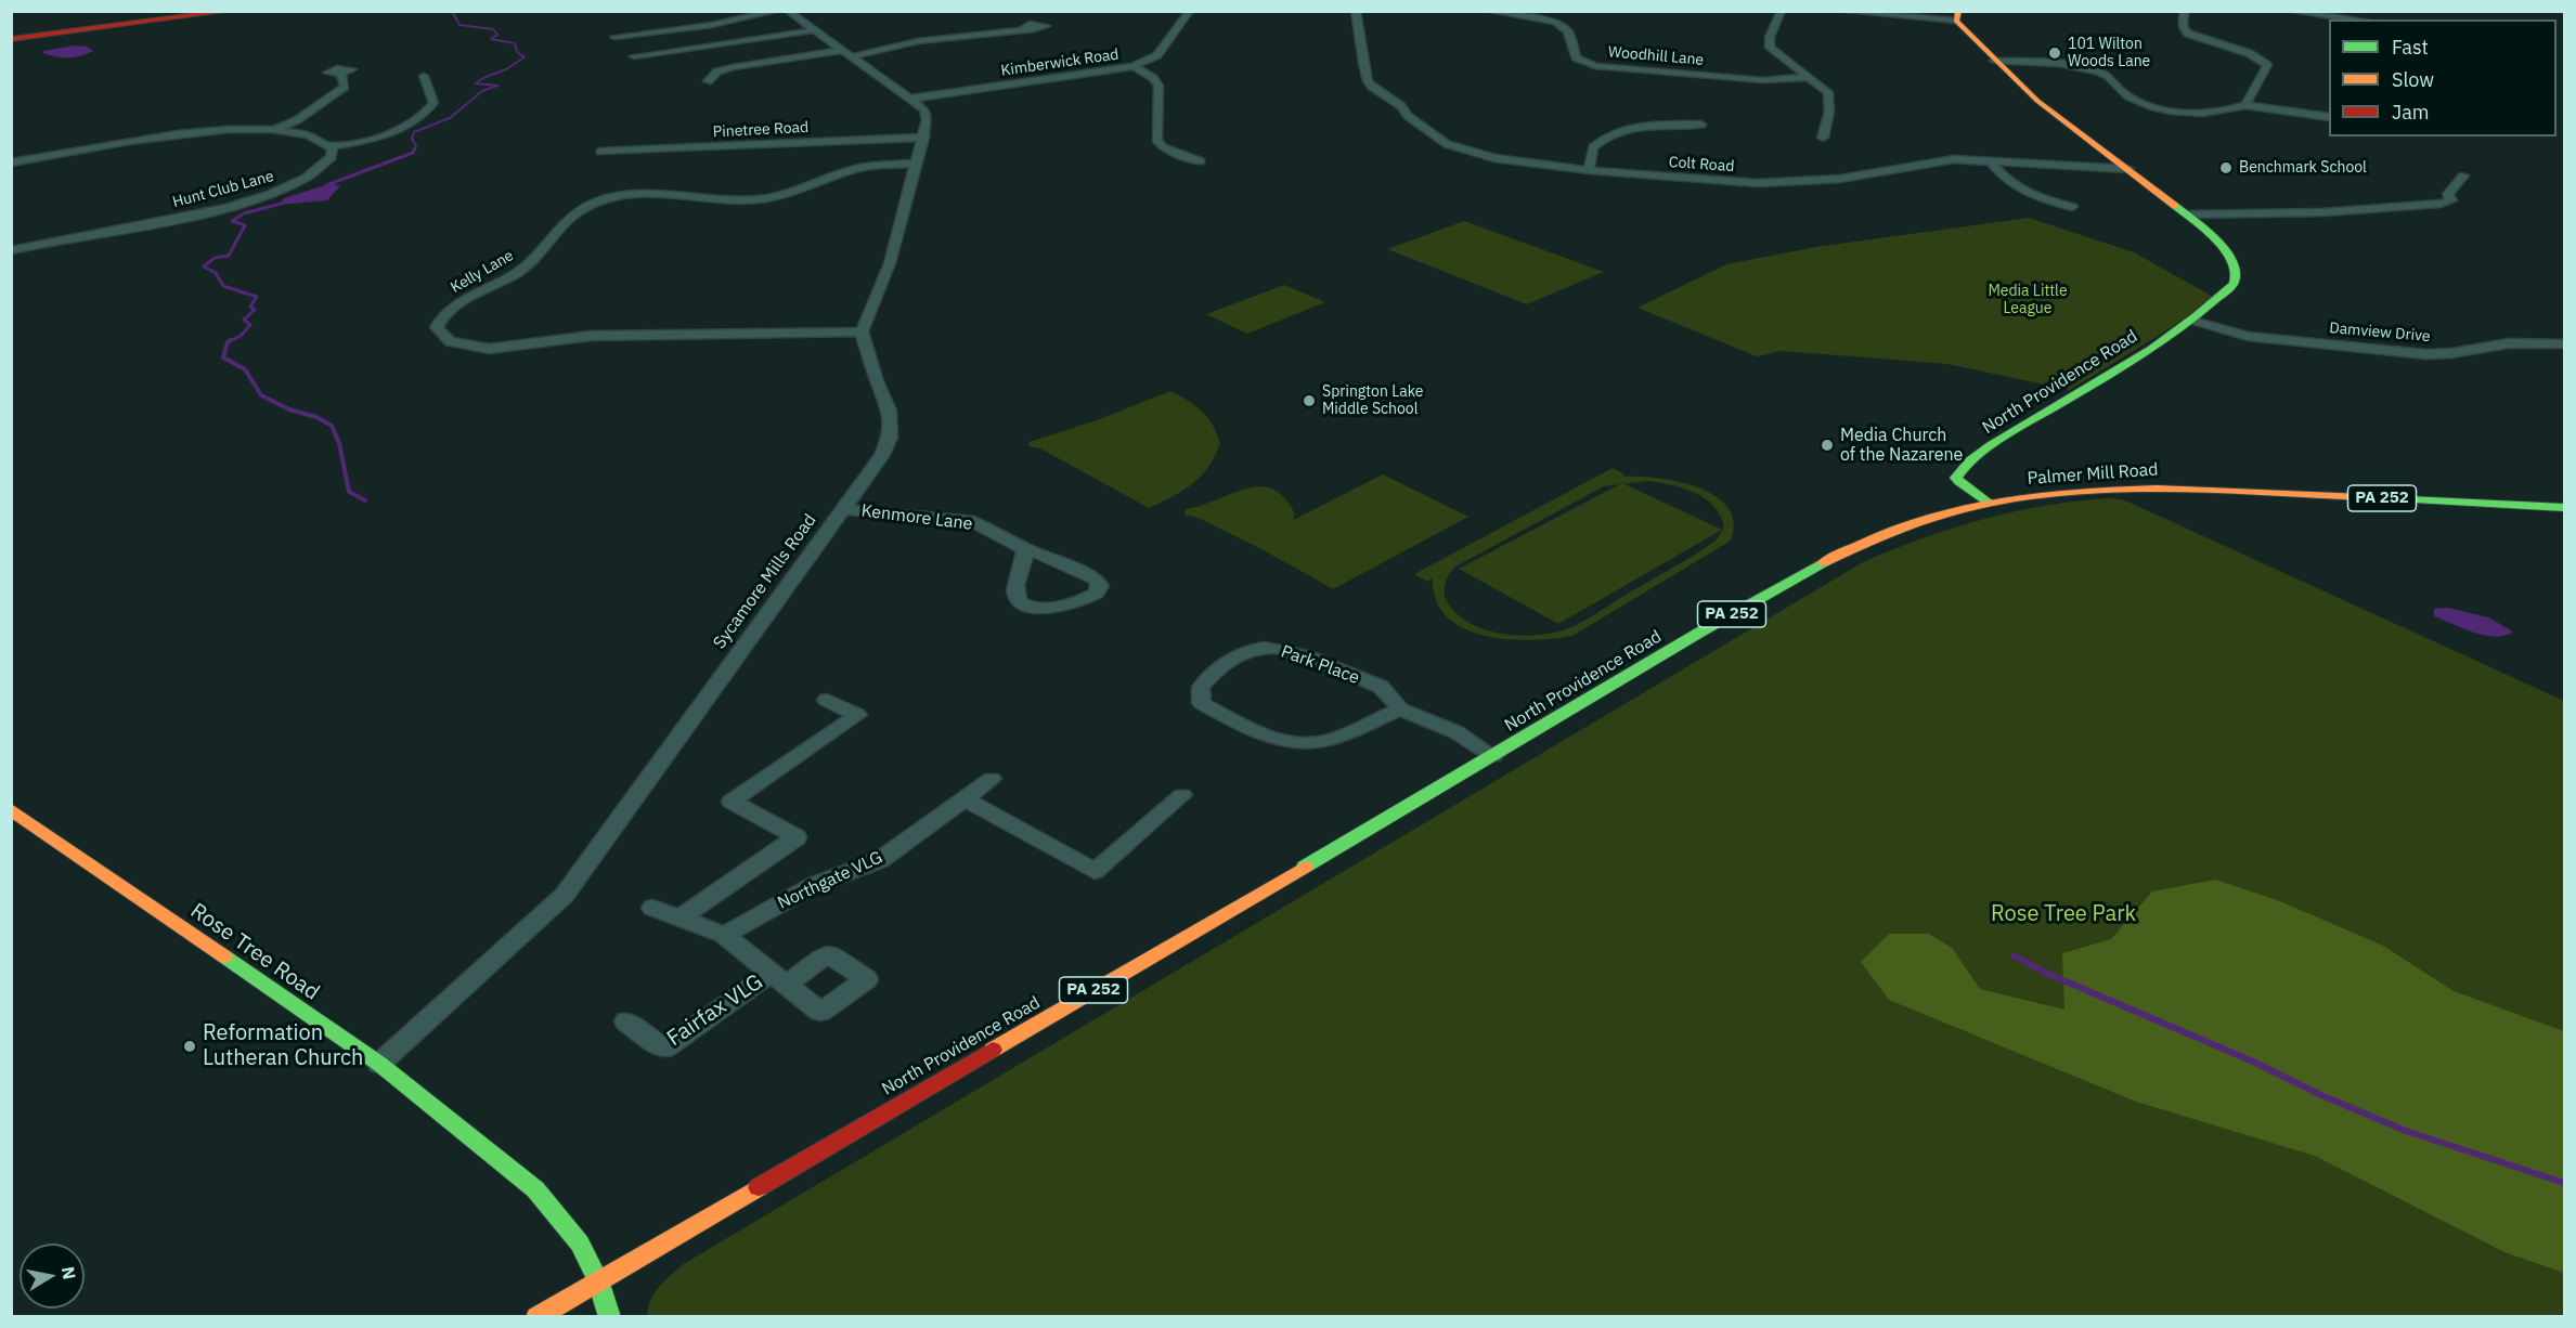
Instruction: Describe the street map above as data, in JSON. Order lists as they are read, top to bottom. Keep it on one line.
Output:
{"streets":{"main road":["North Providence Road","Palmer Mill Road","PA 252","Rose Tree Road"],"street":["Woodhill Lane","Kimberwick Road","Pinetree Road","Colt Road","Hunt Club Lane","Kelly Lane","Damview Drive","Kenmore Lane","Sycamore Mills Road","Park Place","Northgate VLG","Fairfax VLG"]},"crossings":[["Colt Road","North Providence Road"],["Kelly Lane","Sycamore Mills Road"],["Damview Drive","North Providence Road"],["North Providence Road","Palmer Mill Road"],["North Providence Road","Park Place"],["North Providence Road","Rose Tree Road"],["Kenmore Lane","Sycamore Mills Road"],["Sycamore Mills Road","Rose Tree Road"],["Northgate VLG","Fairfax VLG"]],"parks":["Media Little League","Rose Tree Park"],"places":["101 Wilton Woods Lane","Benchmark School","Springton Lake Middle School","Media Church of the Nazarene","Reformation Lutheran Church"],"legend":["Fast","Slow","Jam"],"north":"right"}
